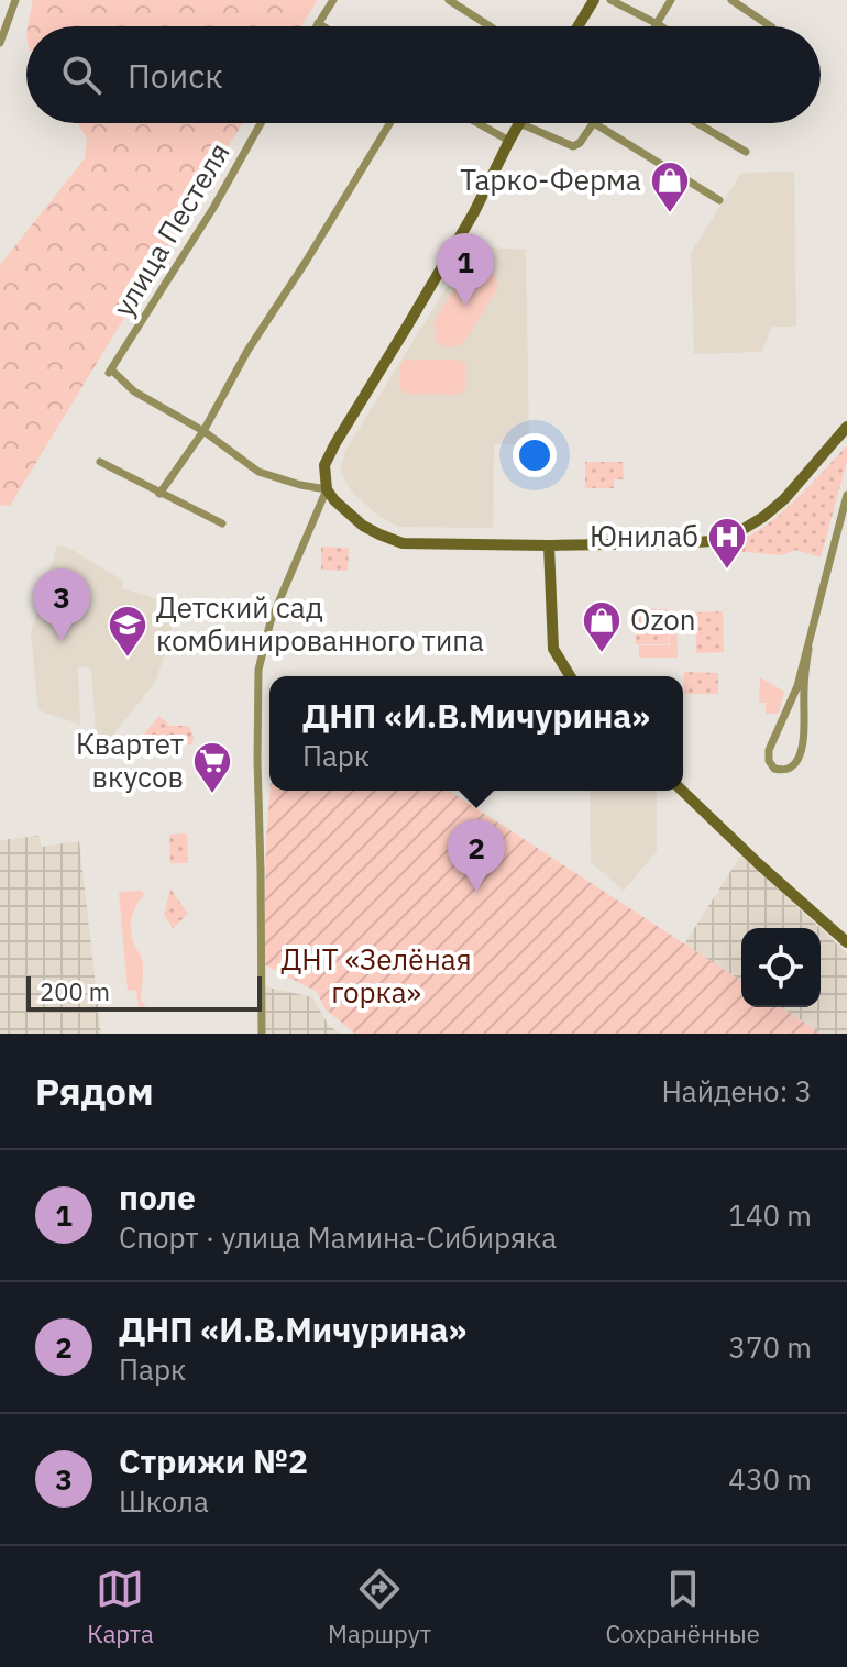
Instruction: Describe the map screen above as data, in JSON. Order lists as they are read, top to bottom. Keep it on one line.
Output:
{"streets":{"street":["улица Пестеля"]},"parks":["ДНТ «Зелёная горка»"],"places":{"shop":["Тарко-Ферма","Ozon"],"hospital":["Юнилаб"],"school or university":["Детский сад комбинированного типа"],"supermarket":["Квартет вкусов"]},"scale_bar":"200 m","page":{"search":"Поиск","pins":["1","3","2"],"popup":["ДНП «И.В.Мичурина»","Парк"],"scale":"200 m","heading":["Рядом","Найдено: 3"],"list":[{"mark":"1","name":"поле","note":"Спорт · улица Мамина-Сибиряка","value":"140 m"},{"mark":"2","name":"ДНП «И.В.Мичурина»","note":"Парк","value":"370 m"},{"mark":"3","name":"Стрижи №2","note":"Школа","value":"430 m"}],"nav":["Карта","Маршрут","Сохранённые"]}}
